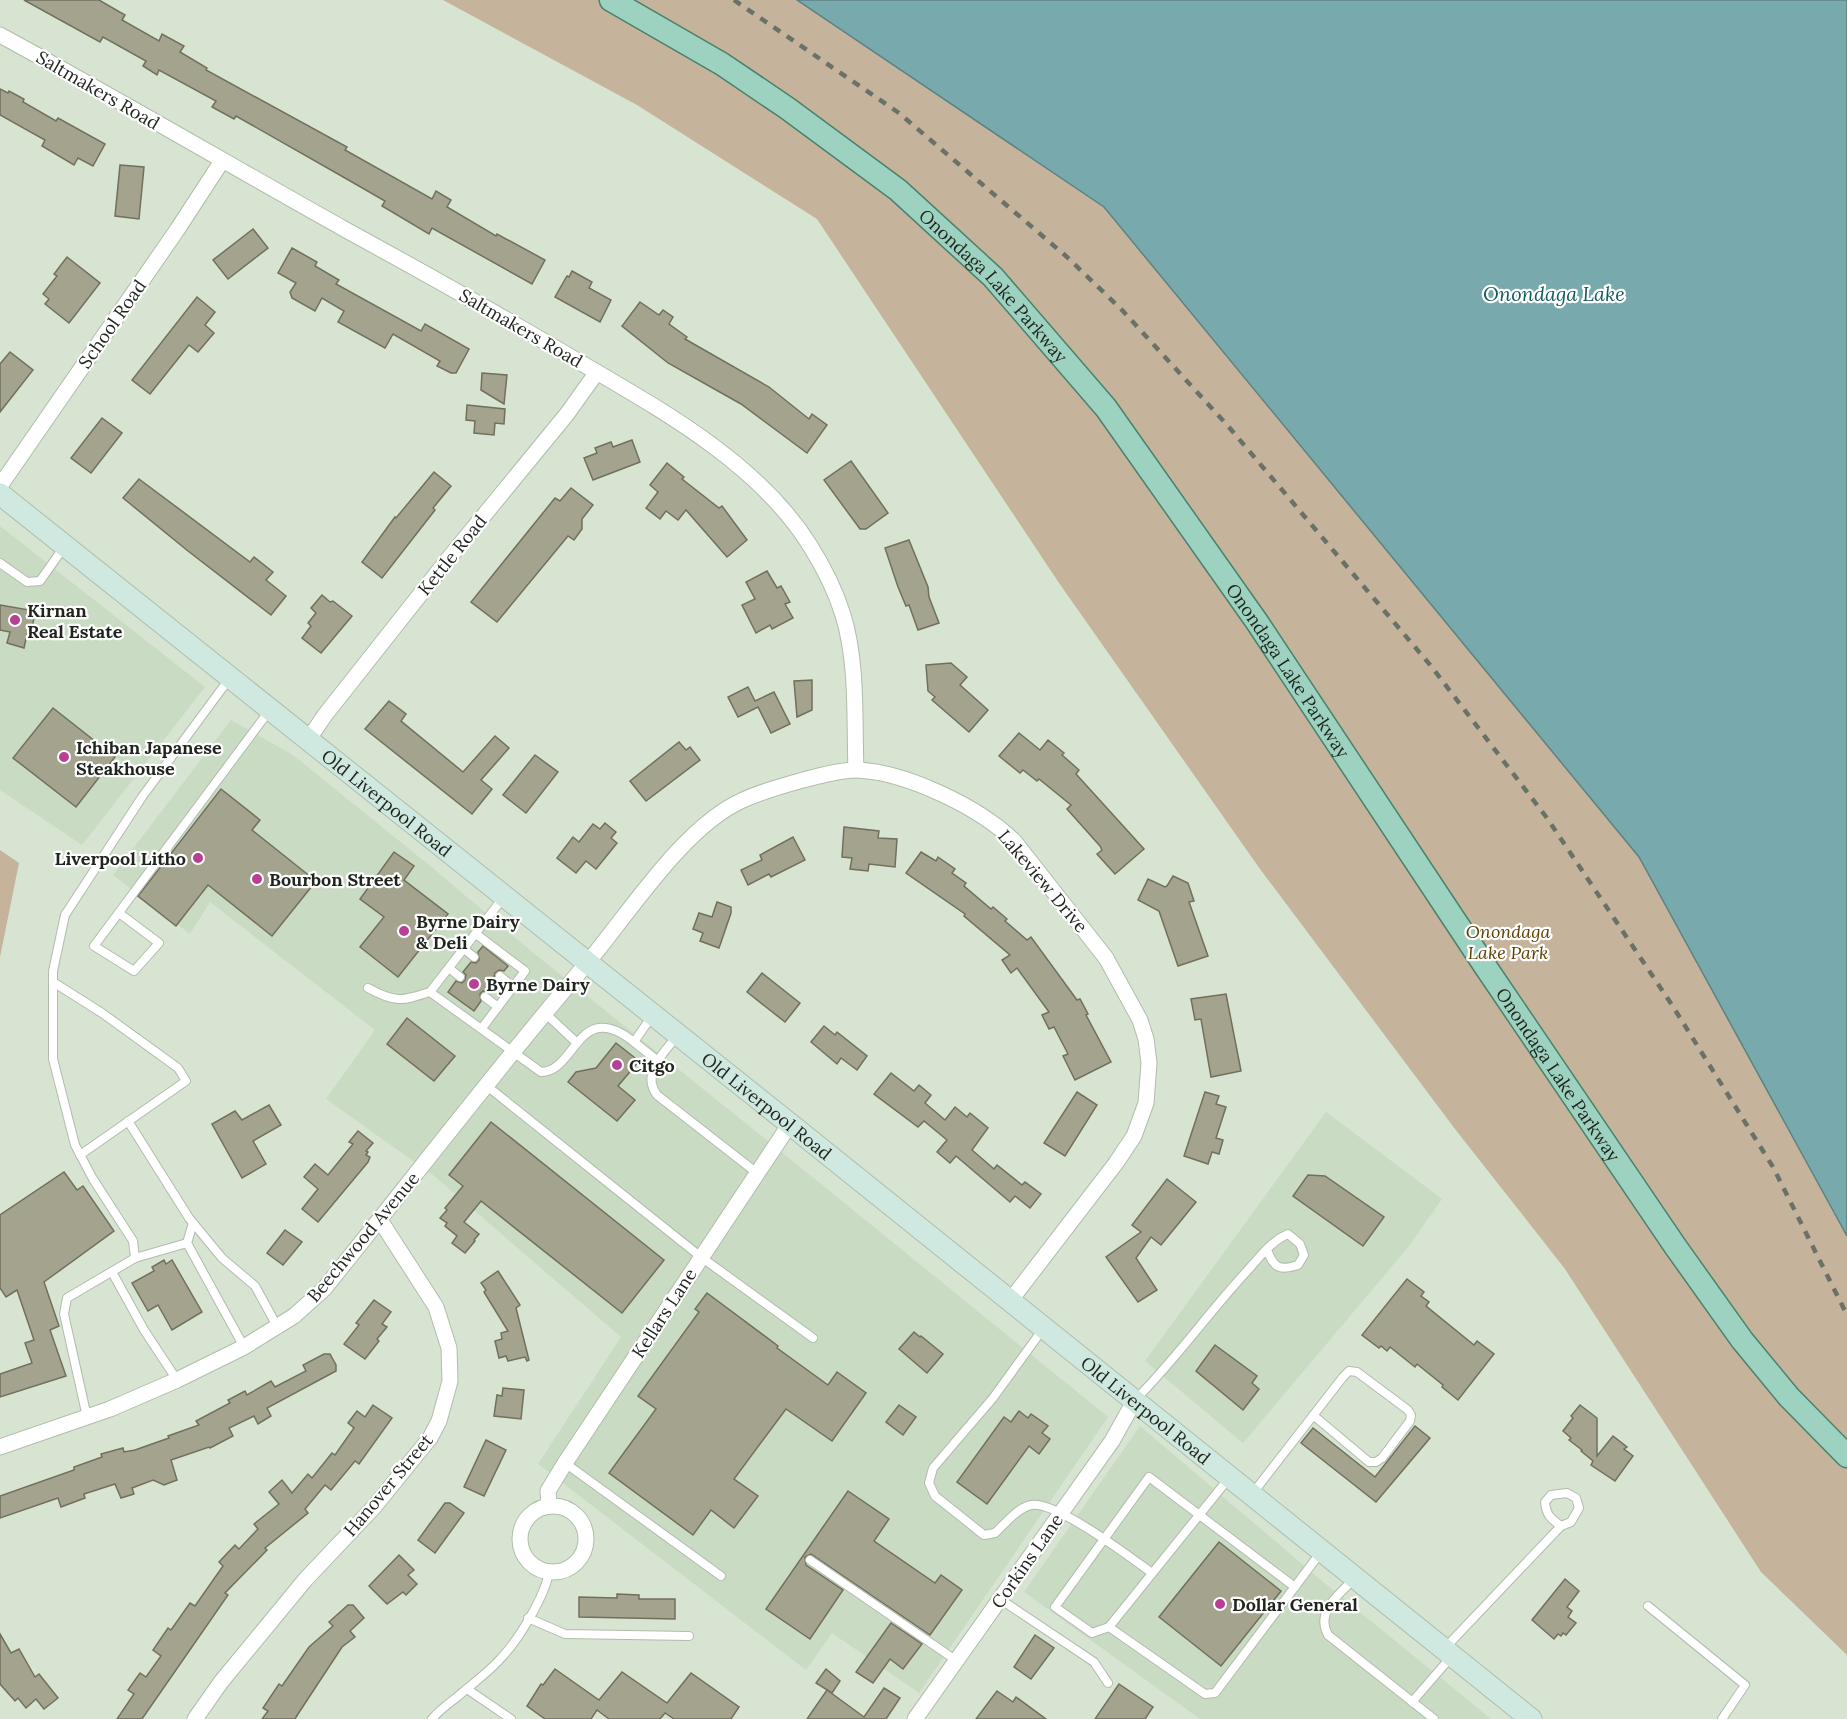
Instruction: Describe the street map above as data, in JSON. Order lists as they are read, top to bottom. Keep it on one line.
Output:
{"streets":{"main road":["Onondaga Lake Parkway","Old Liverpool Road"],"street":["Saltmakers Road","School Road","Kettle Road","Lakeview Drive","Beechwood Avenue","Kellars Lane","Hanover Street","Corkins Lane"]},"crossings":[["Saltmakers Road","School Road"],["Saltmakers Road","Kettle Road"],["Saltmakers Road","Lakeview Drive"],["Kettle Road","Old Liverpool Road"],["Old Liverpool Road","Lakeview Drive"],["Old Liverpool Road","Beechwood Avenue"],["Old Liverpool Road","Kellars Lane"],["Old Liverpool Road","Corkins Lane"],["Lakeview Drive","Beechwood Avenue"],["Beechwood Avenue","Hanover Street"]],"water":["Onondaga Lake"],"parks":["Onondaga Lake Park"],"places":["Kirnan Real Estate","Ichiban Japanese Steakhouse","Liverpool Litho","Bourbon Street","Byrne Dairy & Deli","Byrne Dairy","Citgo","Dollar General"]}
